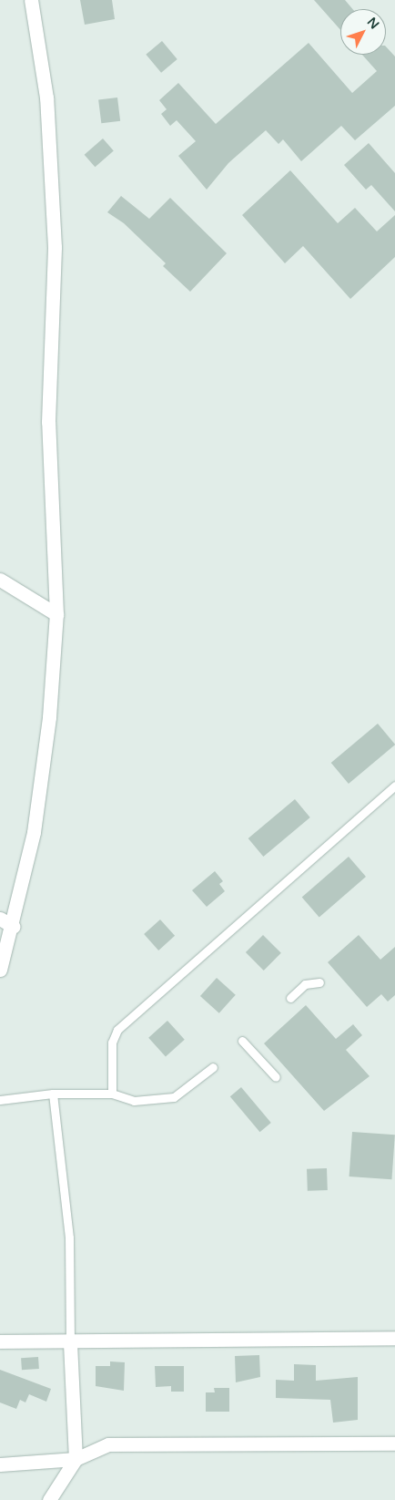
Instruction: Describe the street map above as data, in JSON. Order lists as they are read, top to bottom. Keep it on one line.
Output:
{"north":"top right"}
